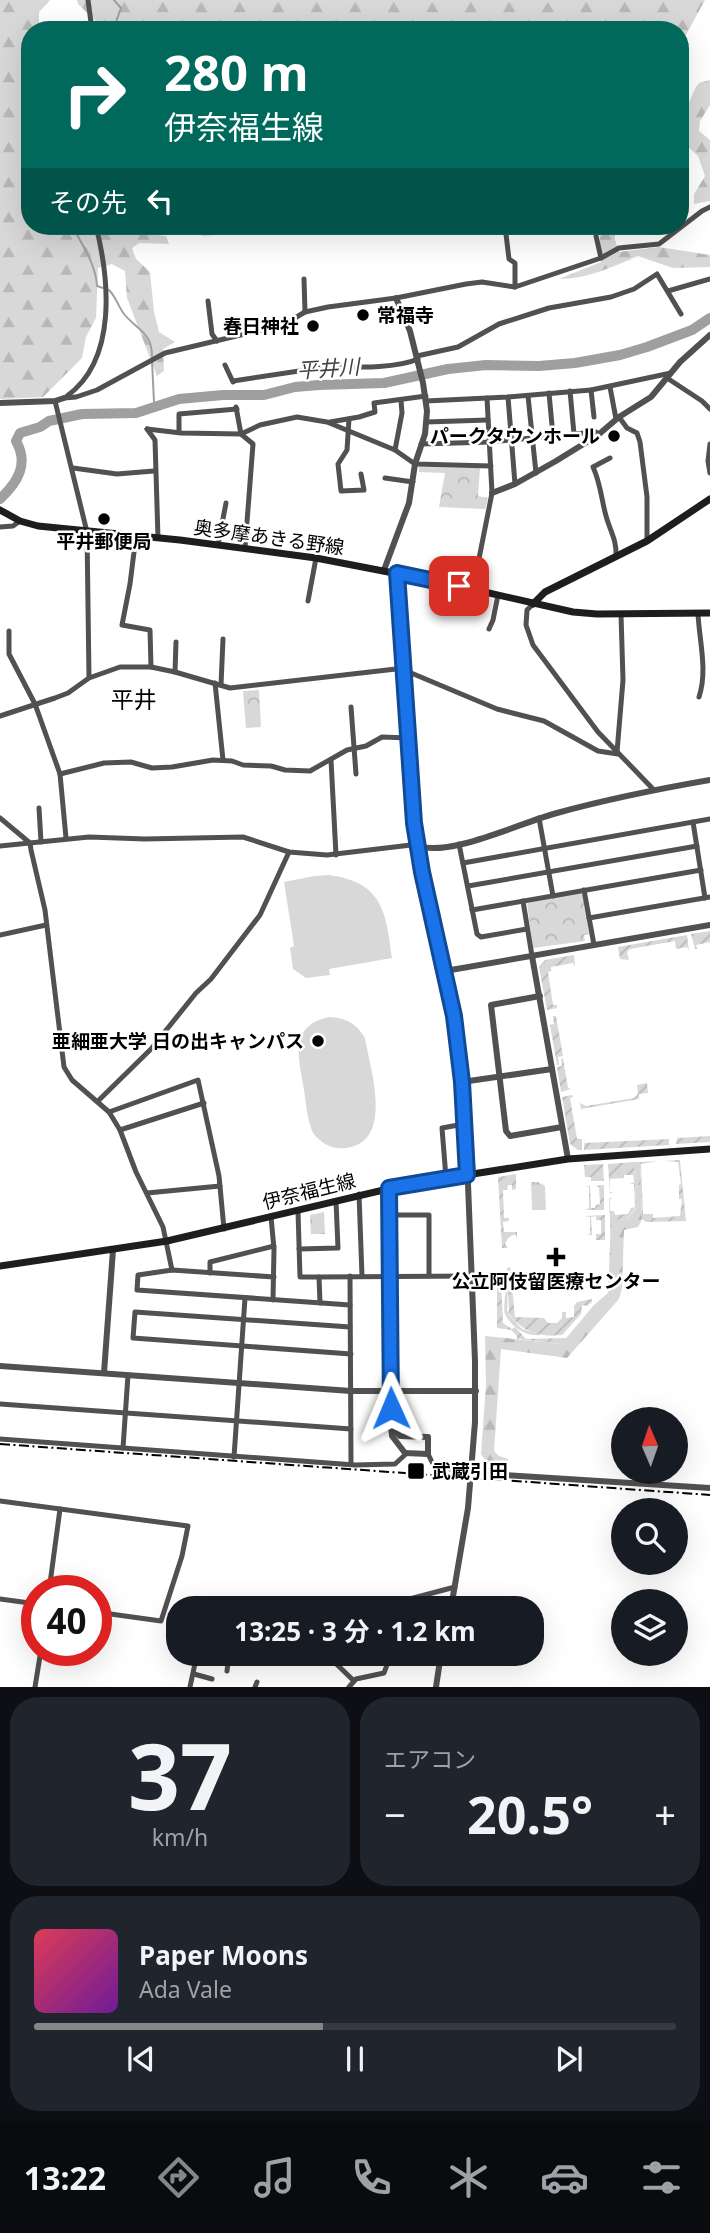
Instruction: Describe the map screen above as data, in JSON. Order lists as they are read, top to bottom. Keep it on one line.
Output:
{"streets":{"main road":["奥多摩あきる野線","伊奈福生線"]},"districts":["平井"],"water":["平井川"],"places":{"other":["常福寺","春日神社","パークタウンホール","平井郵便局","亜細亜大学 日の出キャンパス"],"health":["公立阿伎留医療センター"],"transit":["武蔵引田"]},"north":"top","page":{"turn":["280 m","伊奈福生線"],"then":"その先","limit":"40","trip":"13:25 · 3 分 · 1.2 km","tile":[["37","km/h"],"エアコン"],"heat":["−","20.5°","+"],"song":["Paper Moons","Ada Vale"],"tabs":"13:22"}}
